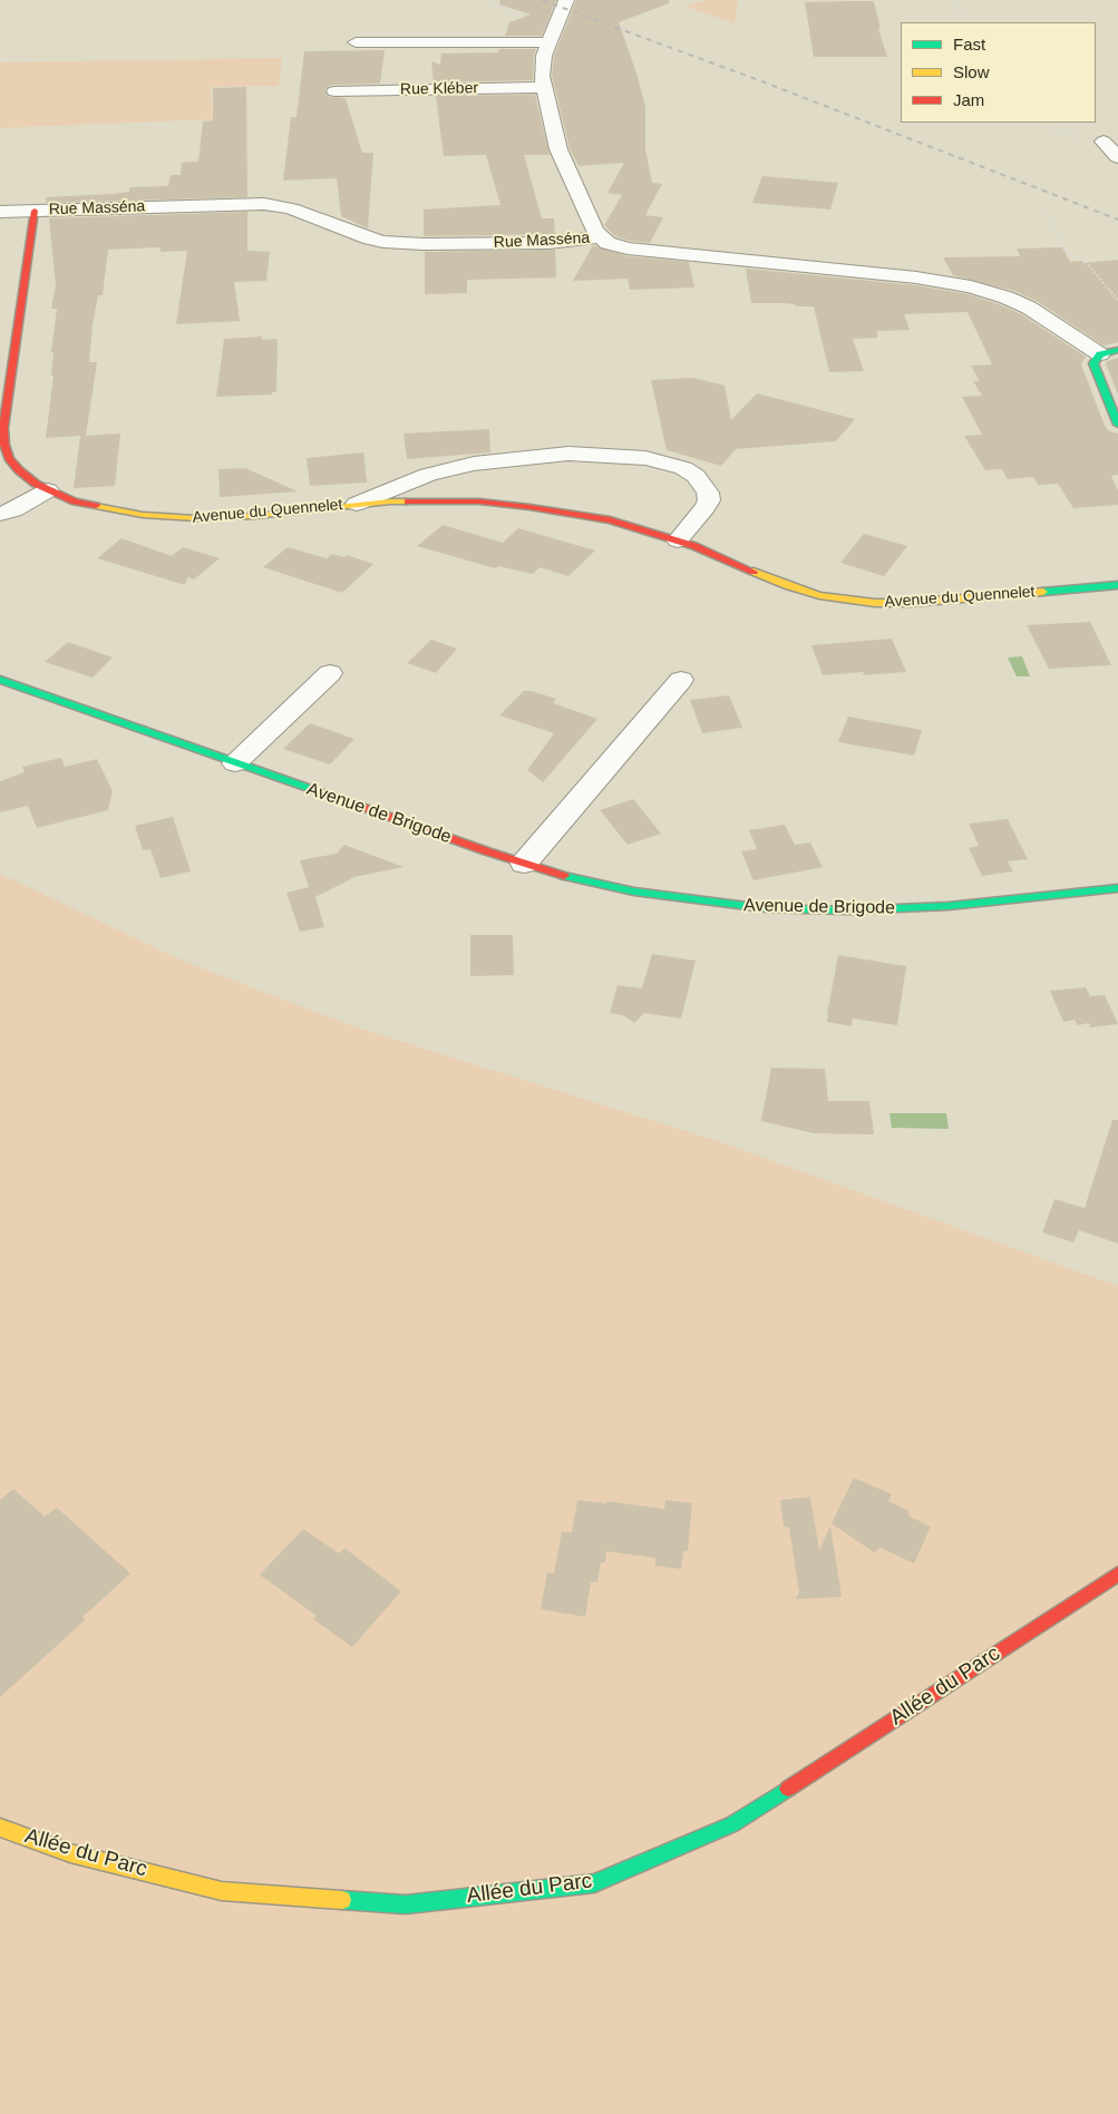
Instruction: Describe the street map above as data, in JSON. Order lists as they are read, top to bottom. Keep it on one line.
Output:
{"streets":{"street":["Rue Kléber","Rue Masséna","Avenue du Quennelet","Avenue de Brigode","Allée du Parc"]},"crossings":[["Rue Masséna","Avenue du Quennelet"]],"legend":["Fast","Slow","Jam"]}
